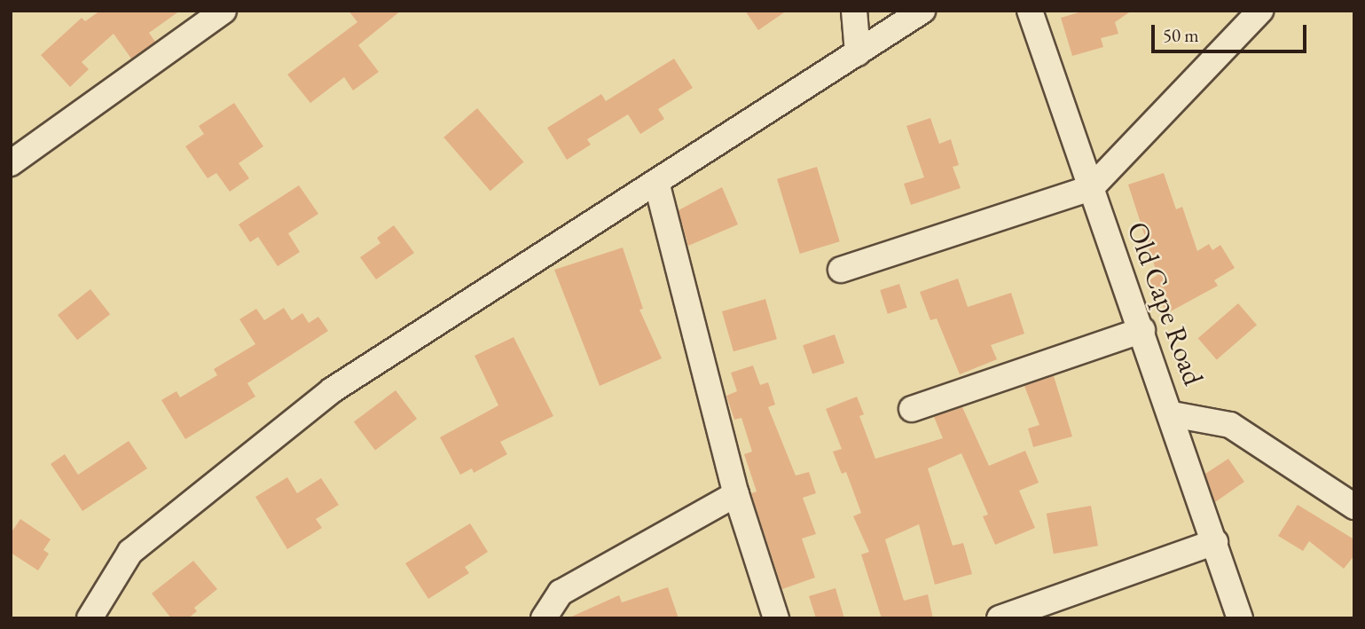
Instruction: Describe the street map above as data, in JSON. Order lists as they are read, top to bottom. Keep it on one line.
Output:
{"streets":{"street":["Old Cape Road"]},"scale_bar":"50 m"}
